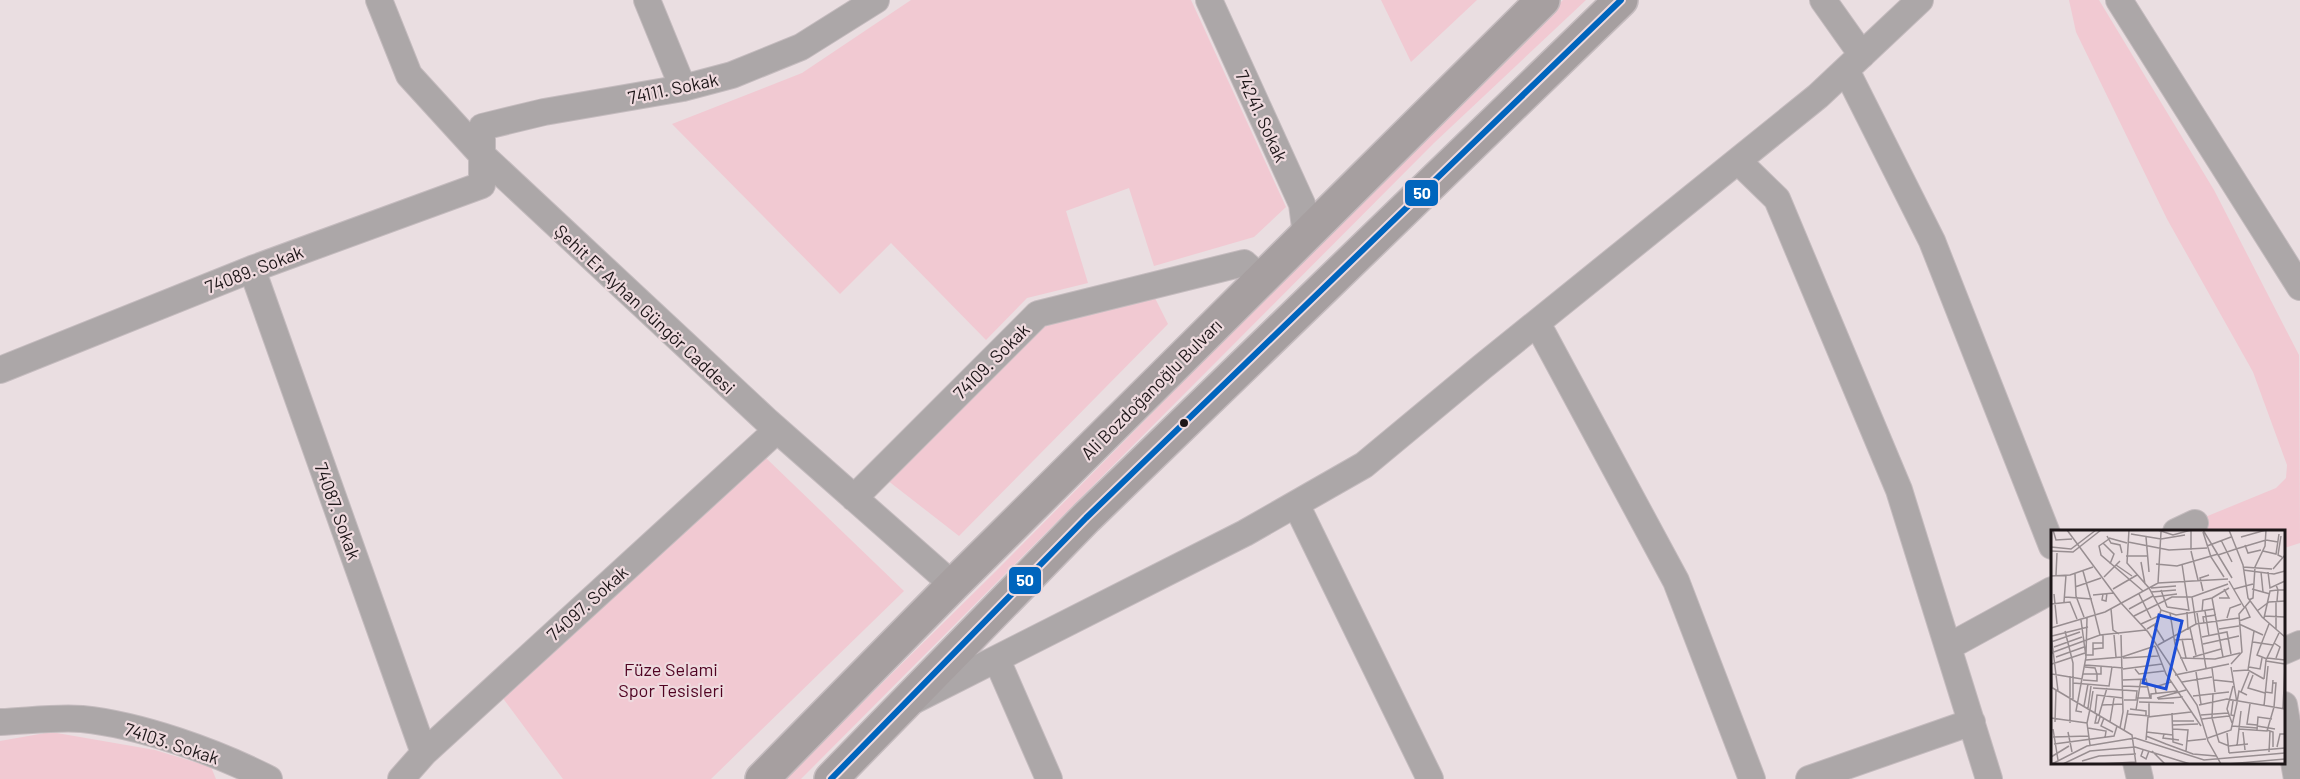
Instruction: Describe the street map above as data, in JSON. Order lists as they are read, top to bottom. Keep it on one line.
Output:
{"streets":{"main road":["Ali Bozdoğanoğlu Bulvarı"],"street":["74111. Sokak","74241. Sokak","74089. Sokak","Şehit Er Ayhan Güngör Caddesi","74109. Sokak","74087. Sokak","74097. Sokak","74103. Sokak"]},"crossings":[["74111. Sokak","74089. Sokak"],["74111. Sokak","Şehit Er Ayhan Güngör Caddesi"],["74241. Sokak","Ali Bozdoğanoğlu Bulvarı"],["74089. Sokak","Şehit Er Ayhan Güngör Caddesi"],["74089. Sokak","74087. Sokak"],["Şehit Er Ayhan Güngör Caddesi","74109. Sokak"],["Şehit Er Ayhan Güngör Caddesi","Ali Bozdoğanoğlu Bulvarı"],["Şehit Er Ayhan Güngör Caddesi","74097. Sokak"],["74109. Sokak","Ali Bozdoğanoğlu Bulvarı"],["74087. Sokak","74097. Sokak"]],"parks":["Füze Selami Spor Tesisleri"],"lines":["transit line 50"]}
